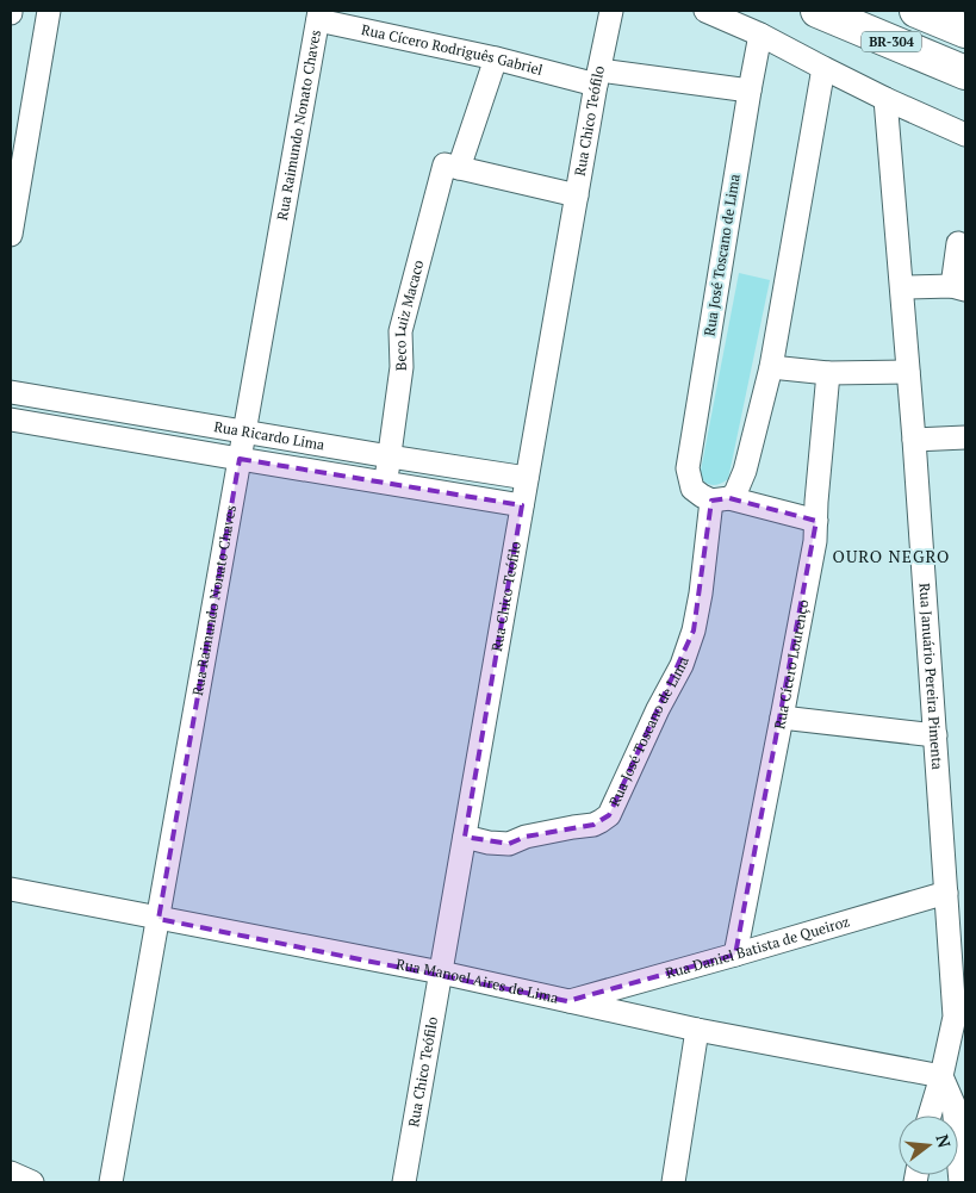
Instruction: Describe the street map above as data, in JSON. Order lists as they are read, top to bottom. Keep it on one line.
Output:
{"streets":{"highway":["BR-304"],"street":["Rua Cícero Rodriguês Gabriel","Rua Chico Teófilo","Rua Raimundo Nonato Chaves","Rua José Toscano de Lima","Beco Luiz Macaco","Rua Ricardo Lima","Rua Cícero Lourenço","Rua Januário Pereira Pimenta","Rua Daniel Batista de Queiroz","Rua Manoel Aires de Lima"]},"crossings":[["Rua Cícero Rodriguês Gabriel","Rua Chico Teófilo"],["Rua Cícero Rodriguês Gabriel","Rua Raimundo Nonato Chaves"],["Rua Cícero Rodriguês Gabriel","Rua José Toscano de Lima"],["Rua Chico Teófilo","Rua José Toscano de Lima"],["Rua Chico Teófilo","Rua Ricardo Lima"],["Rua Chico Teófilo","Rua Manoel Aires de Lima"],["Rua Raimundo Nonato Chaves","Rua Ricardo Lima"],["Rua Raimundo Nonato Chaves","Rua Manoel Aires de Lima"],["Beco Luiz Macaco","Rua Ricardo Lima"],["Rua Cícero Lourenço","Rua Daniel Batista de Queiroz"],["Rua Januário Pereira Pimenta","Rua Daniel Batista de Queiroz"],["Rua Januário Pereira Pimenta","Rua Manoel Aires de Lima"],["Rua Daniel Batista de Queiroz","Rua Manoel Aires de Lima"]],"districts":["OURO NEGRO"],"north":"right"}
